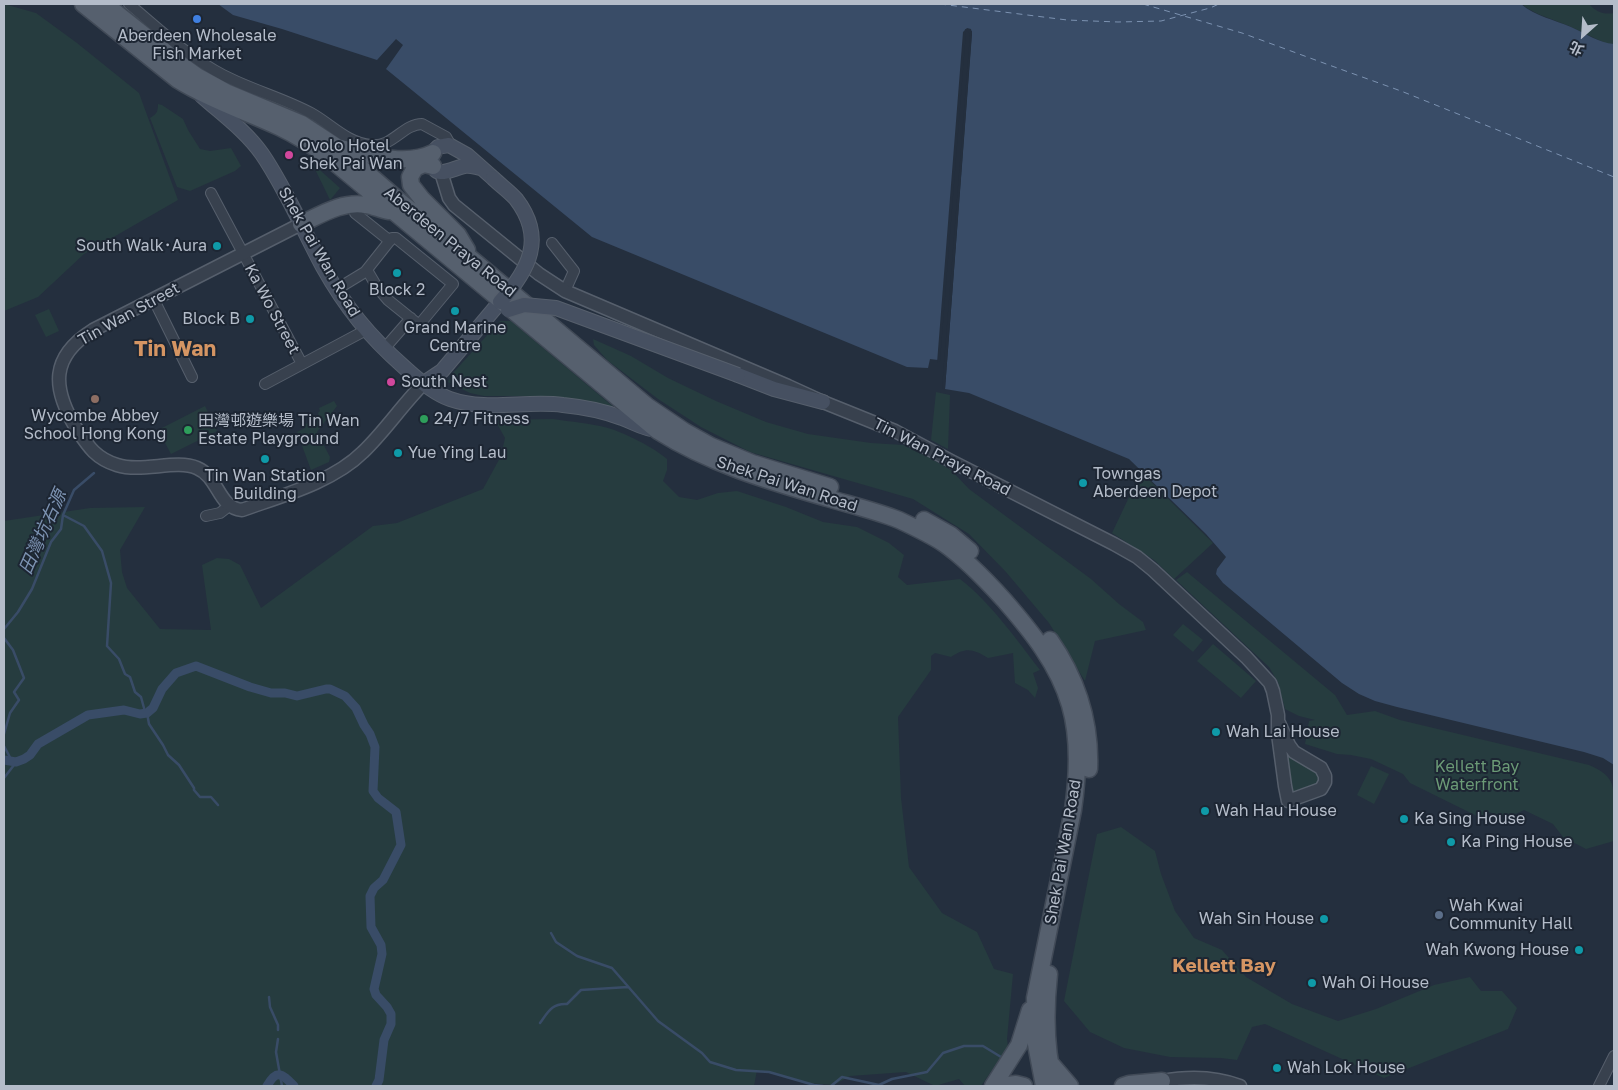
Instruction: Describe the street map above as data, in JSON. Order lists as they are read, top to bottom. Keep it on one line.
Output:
{"streets":{"main road":["Aberdeen Praya Road","Shek Pai Wan Road"],"street":["Ka Wo Street","Tin Wan Street","Tin Wan Praya Road"]},"crossings":[["Aberdeen Praya Road","Shek Pai Wan Road"],["Shek Pai Wan Road","Tin Wan Street"],["Ka Wo Street","Tin Wan Street"]],"districts":["Tin Wan","Kellett Bay"],"water":["田灣坑右源"],"parks":["Kellett Bay Waterfront"],"places":["Aberdeen Wholesale Fish Market","Ovolo Hotel Shek Pai Wan","South Walk･Aura","Block 2","Grand Marine Centre","Block B","South Nest","Wycombe Abbey School Hong Kong","24/7 Fitness","田灣邨遊樂場 Tin Wan Estate Playground","Yue Ying Lau","Tin Wan Station Building","Towngas Aberdeen Depot","Wah Lai House","Wah Hau House","Ka Sing House","Ka Ping House","Wah Kwai Community Hall","Wah Sin House","Wah Kwong House","Wah Oi House","Wah Lok House"],"north":"bottom left"}
